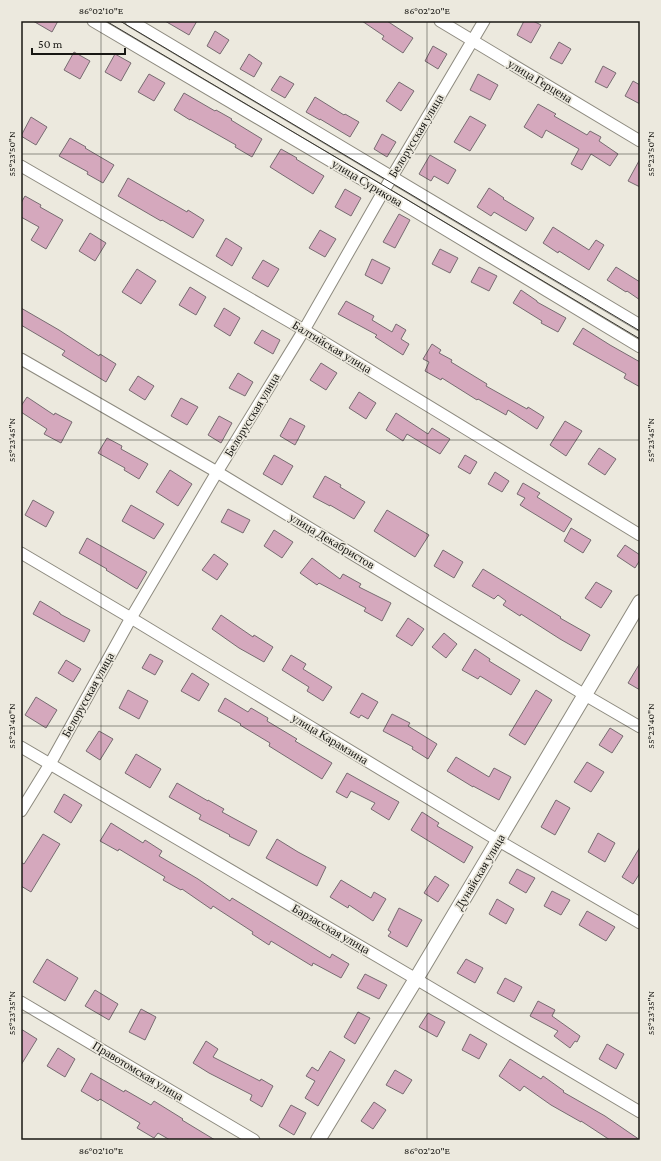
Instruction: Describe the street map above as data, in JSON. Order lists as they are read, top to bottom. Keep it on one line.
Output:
{"streets":{"street":["улица Герцена","Белорусская улица","улица Сурикова","Балтийская улица","улица Декабристов","улица Карамзина","Дунайская улица","Барзасская улица","Правотомская улица"]},"crossings":[["улица Герцена","Белорусская улица"],["Белорусская улица","улица Сурикова"],["Белорусская улица","Балтийская улица"],["Белорусская улица","улица Декабристов"],["Белорусская улица","улица Карамзина"],["Белорусская улица","Барзасская улица"],["улица Декабристов","Дунайская улица"],["улица Карамзина","Дунайская улица"],["Дунайская улица","Барзасская улица"]],"scale_bar":"50 m","coordinates":["86°02'10\"E","86°02'20\"E","55°23'50\"N","55°23'45\"N","55°23'40\"N","55°23'35\"N"]}
